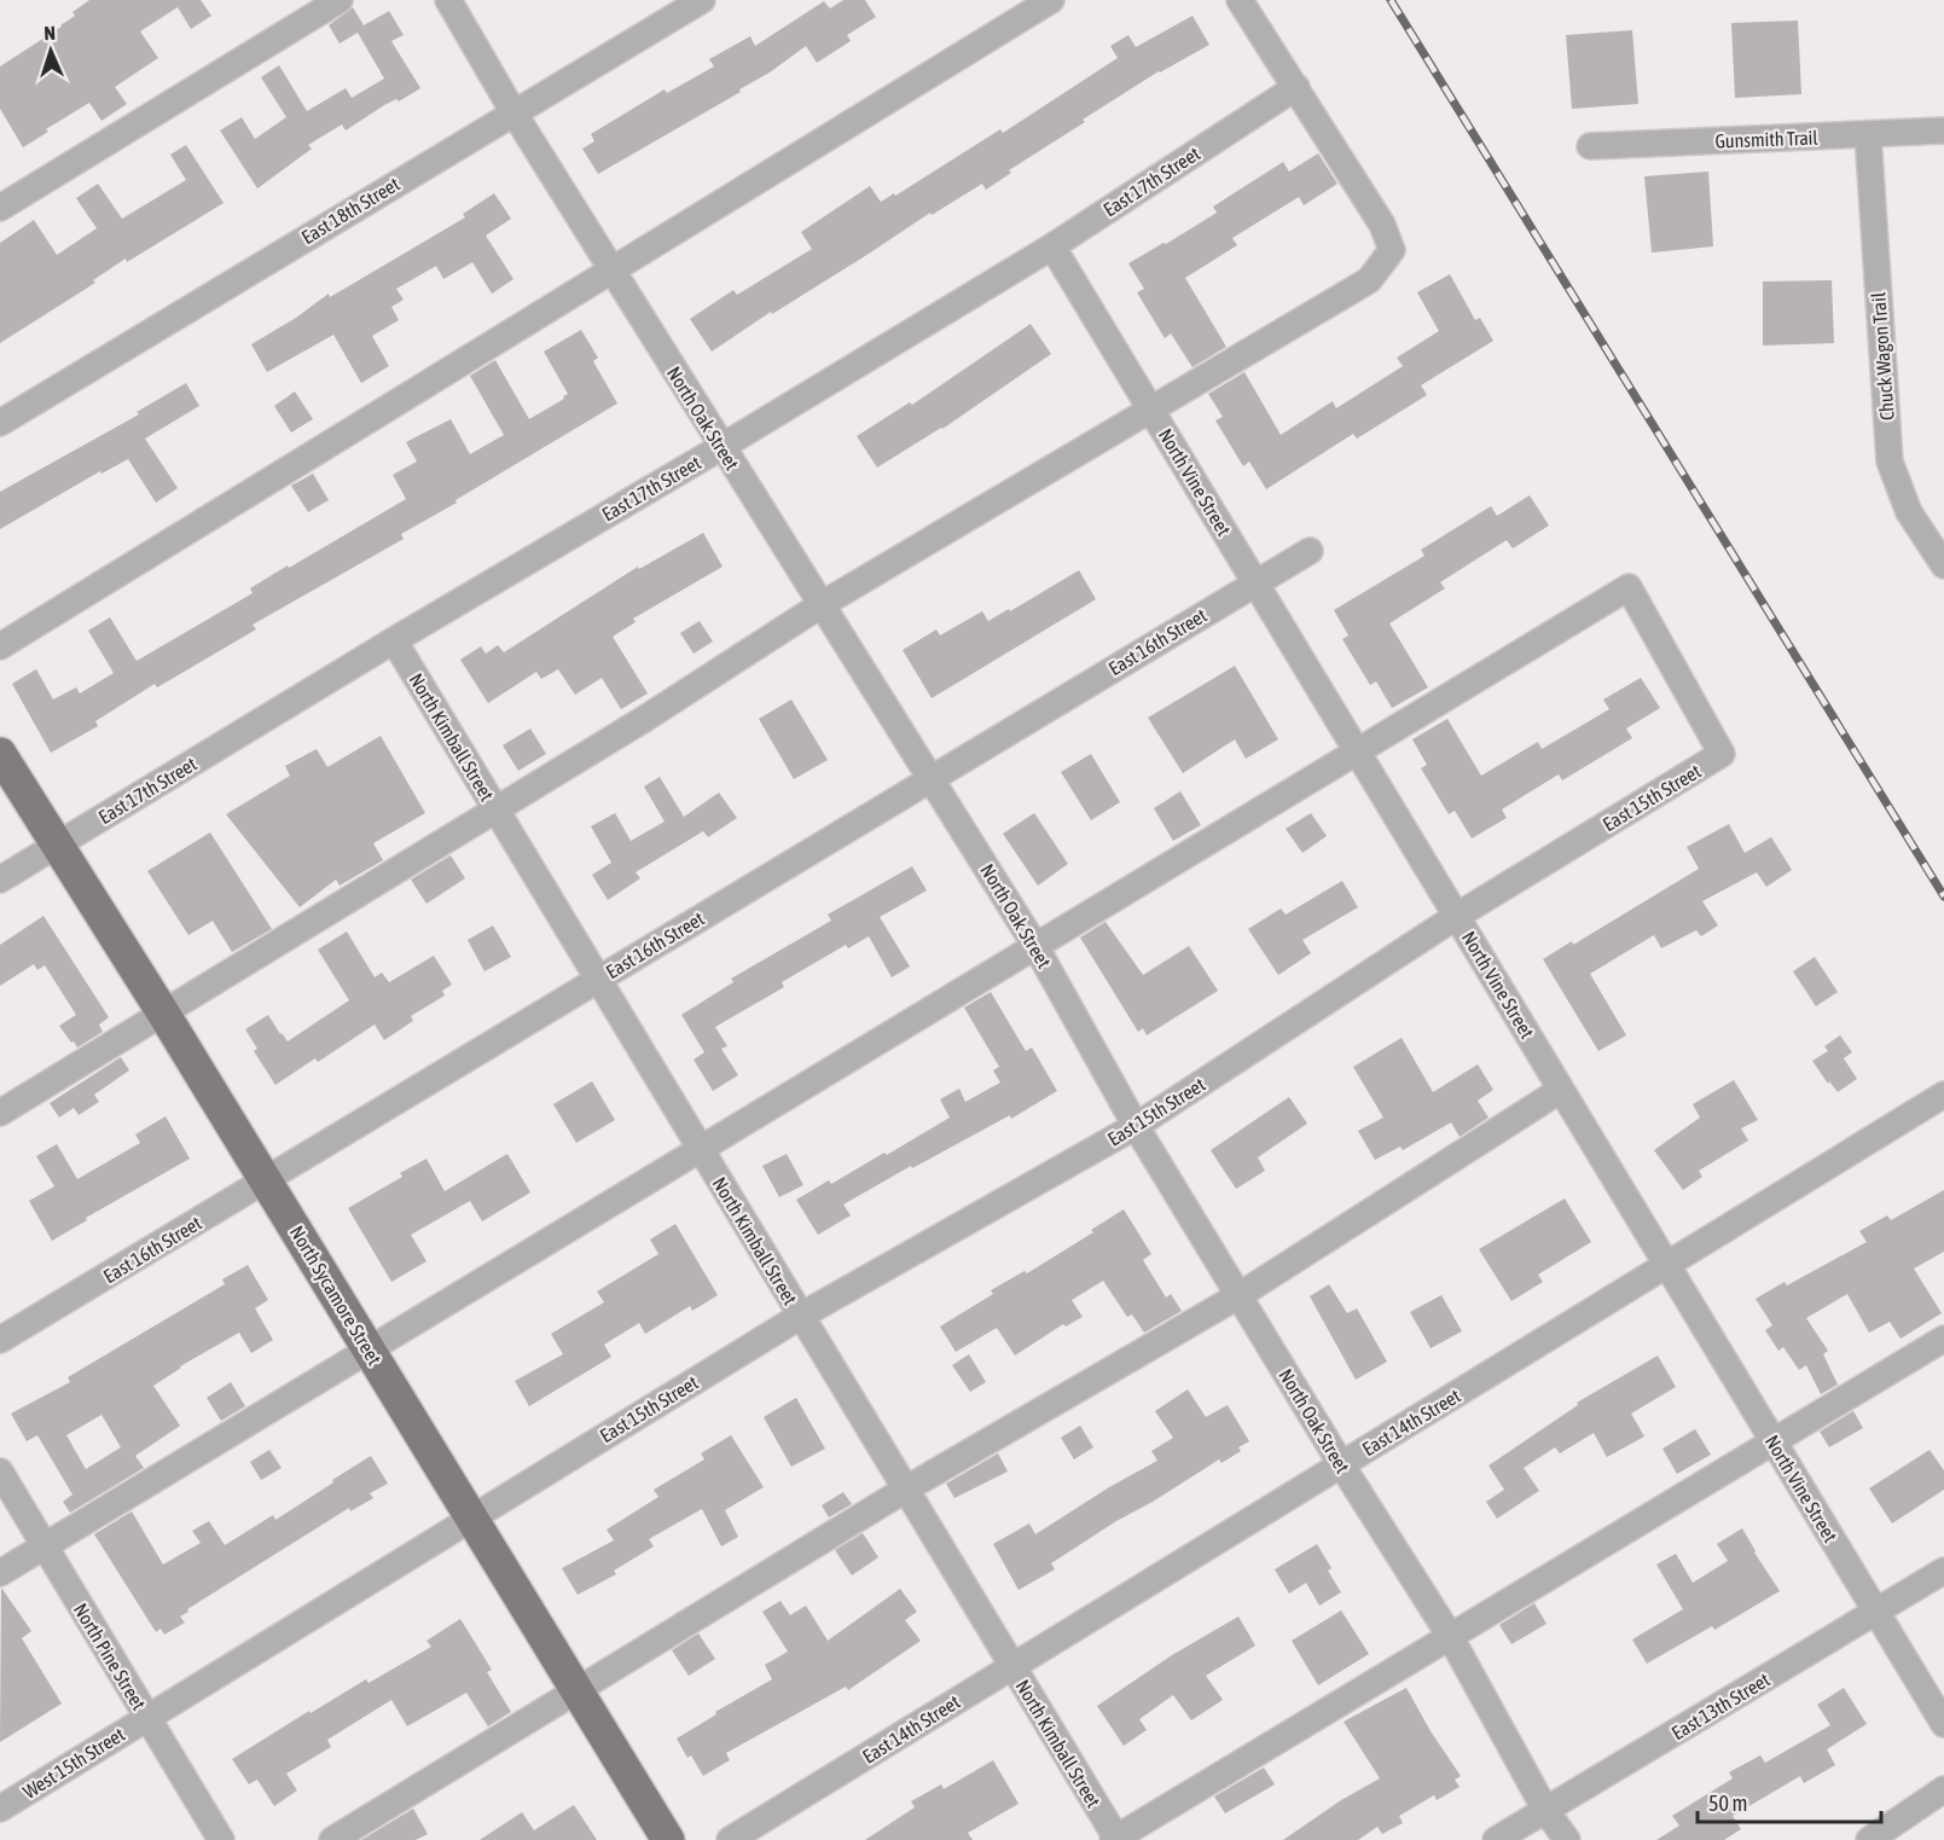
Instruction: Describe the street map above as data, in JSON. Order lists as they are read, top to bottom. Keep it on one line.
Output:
{"streets":{"main road":["North Sycamore Street"],"street":["Gunsmith Trail","East 17th Street","East 18th Street","Chuck Wagon Trail","North Oak Street","North Vine Street","East 16th Street","North Kimball Street","East 15th Street","East 14th Street","North Pine Street","East 13th Street","West 15th Street"]},"crossings":[["Gunsmith Trail","Chuck Wagon Trail"],["East 17th Street","North Oak Street"],["East 17th Street","North Vine Street"],["East 17th Street","North Kimball Street"],["East 17th Street","North Sycamore Street"],["East 18th Street","North Oak Street"],["North Oak Street","East 16th Street"],["North Oak Street","East 15th Street"],["North Oak Street","East 14th Street"],["North Oak Street","East 13th Street"],["North Vine Street","East 16th Street"],["North Vine Street","East 15th Street"],["North Vine Street","East 14th Street"],["North Vine Street","East 13th Street"],["East 16th Street","North Kimball Street"],["East 16th Street","North Sycamore Street"],["North Kimball Street","East 15th Street"],["North Kimball Street","East 14th Street"],["East 15th Street","North Sycamore Street"],["East 15th Street","North Pine Street"],["East 15th Street","West 15th Street"],["North Pine Street","West 15th Street"]],"scale_bar":"50 m","north":"top"}
